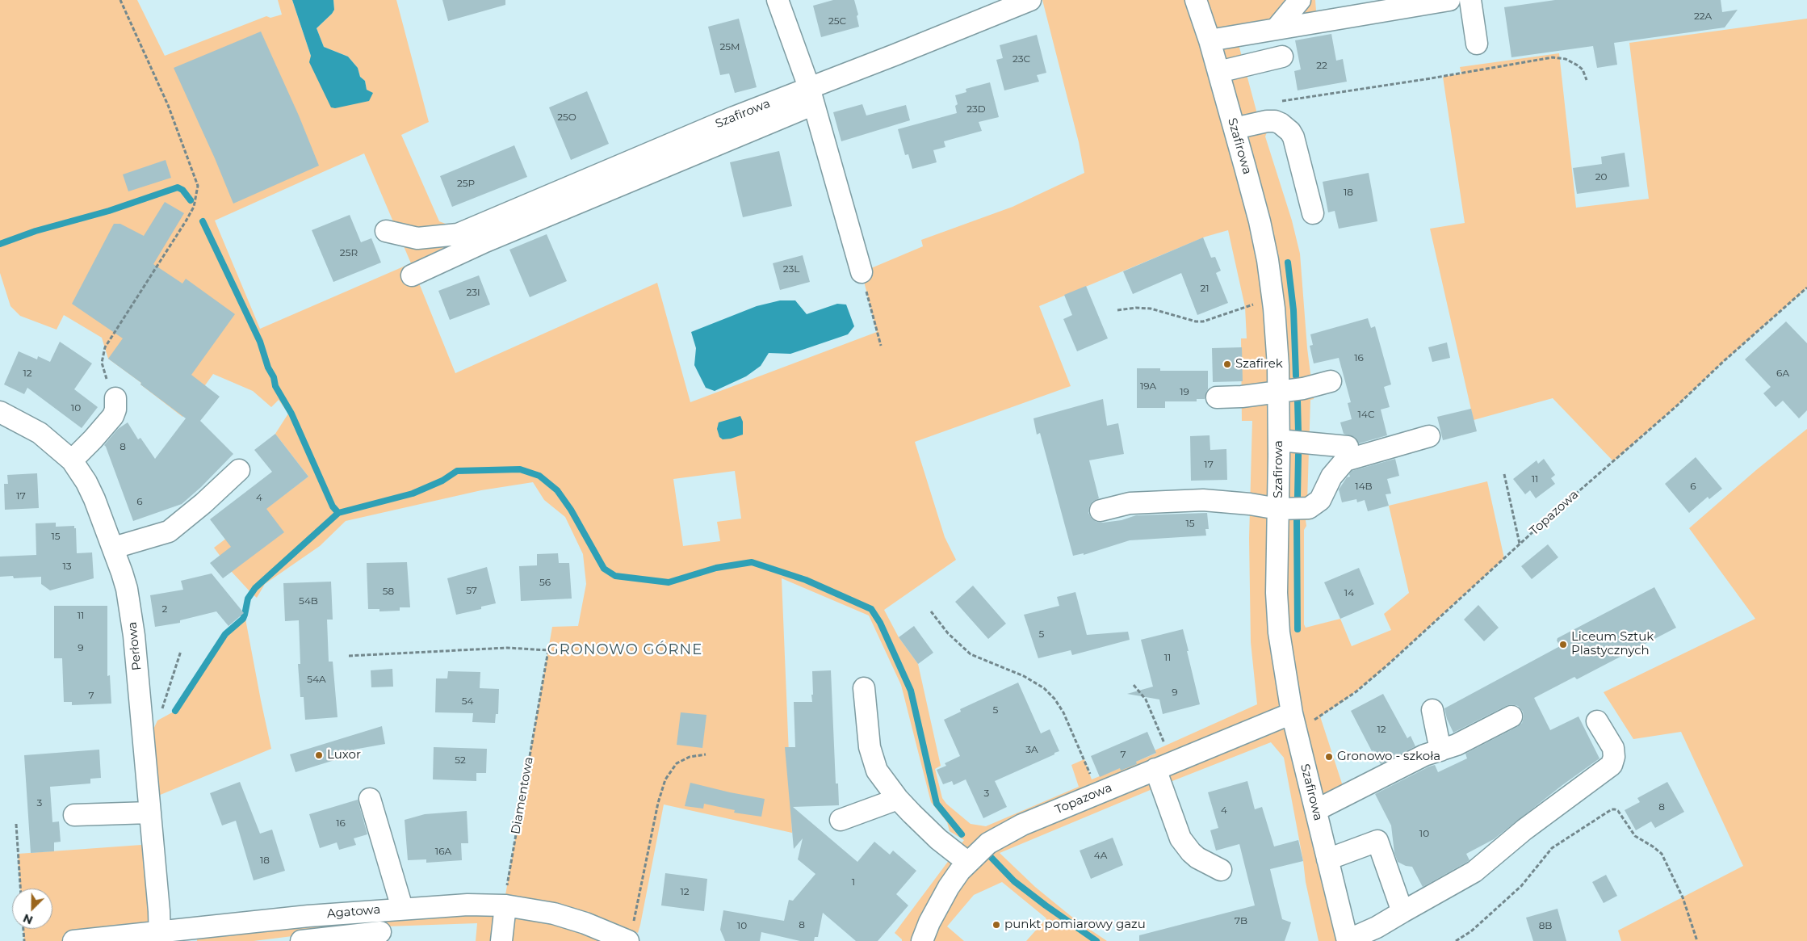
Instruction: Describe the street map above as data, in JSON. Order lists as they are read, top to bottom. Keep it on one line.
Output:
{"streets":{"street":["Szafirowa","Topazowa","Perłowa","Agatowa"],"path":["Diamentowa"]},"crossings":[["Szafirowa","Topazowa"],["Perłowa","Agatowa"],["Diamentowa","Agatowa"]],"districts":["GRONOWO GÓRNE"],"places":["Szafirek","Liceum Sztuk Plastycznych","Luxor","Gronowo - szkoła","punkt pomiarowy gazu"],"house_numbers":["22A","25C","25M","23C","22","23D","25O","20","25P","18","25R","23L","21","23I","16","12","6A","19A","19","10","14C","8","17","11","14B","6","17","4","6","15","15","13","56","57","58","14","54B","2","11","5","9","11","54A","9","7","54","5","12","3A","7","52","3","3","8","4","16","10","16A","4A","18","1","12","7B","8","10","8B"],"north":"bottom left"}
